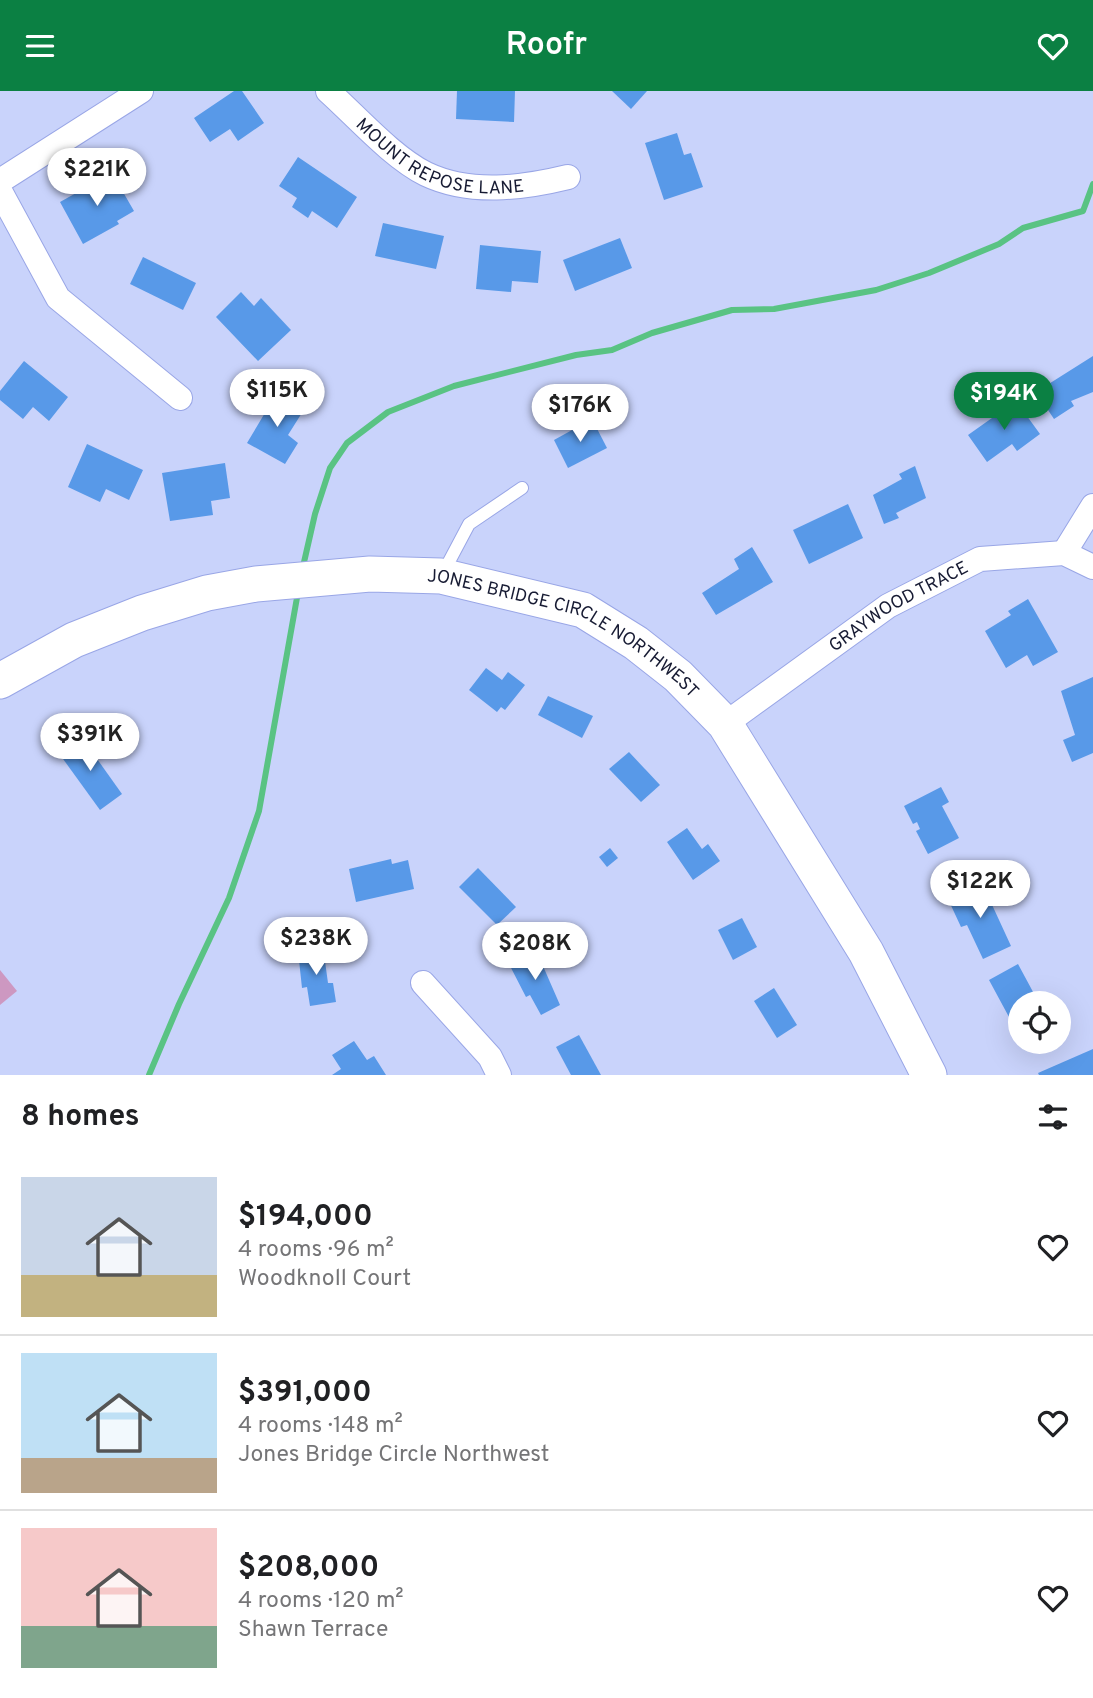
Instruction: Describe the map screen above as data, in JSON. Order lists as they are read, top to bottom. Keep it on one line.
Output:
{"streets":{"street":["MOUNT REPOSE LANE","GRAYWOOD TRACE","JONES BRIDGE CIRCLE NORTHWEST"]},"crossings":[["GRAYWOOD TRACE","JONES BRIDGE CIRCLE NORTHWEST"]],"page":{"header":"Roofr","price":["$221K","$115K","$194K","$176K","$391K","$122K","$238K","$208K"],"heading":"8 homes","list":[{"name":"$194,000","note":"4 rooms · 96 m² · Woodknoll Court"},{"name":"$391,000","note":"4 rooms · 148 m² · Jones Bridge Circle Northwest"},{"name":"$208,000","note":"4 rooms · 120 m² · Shawn Terrace"}]}}
